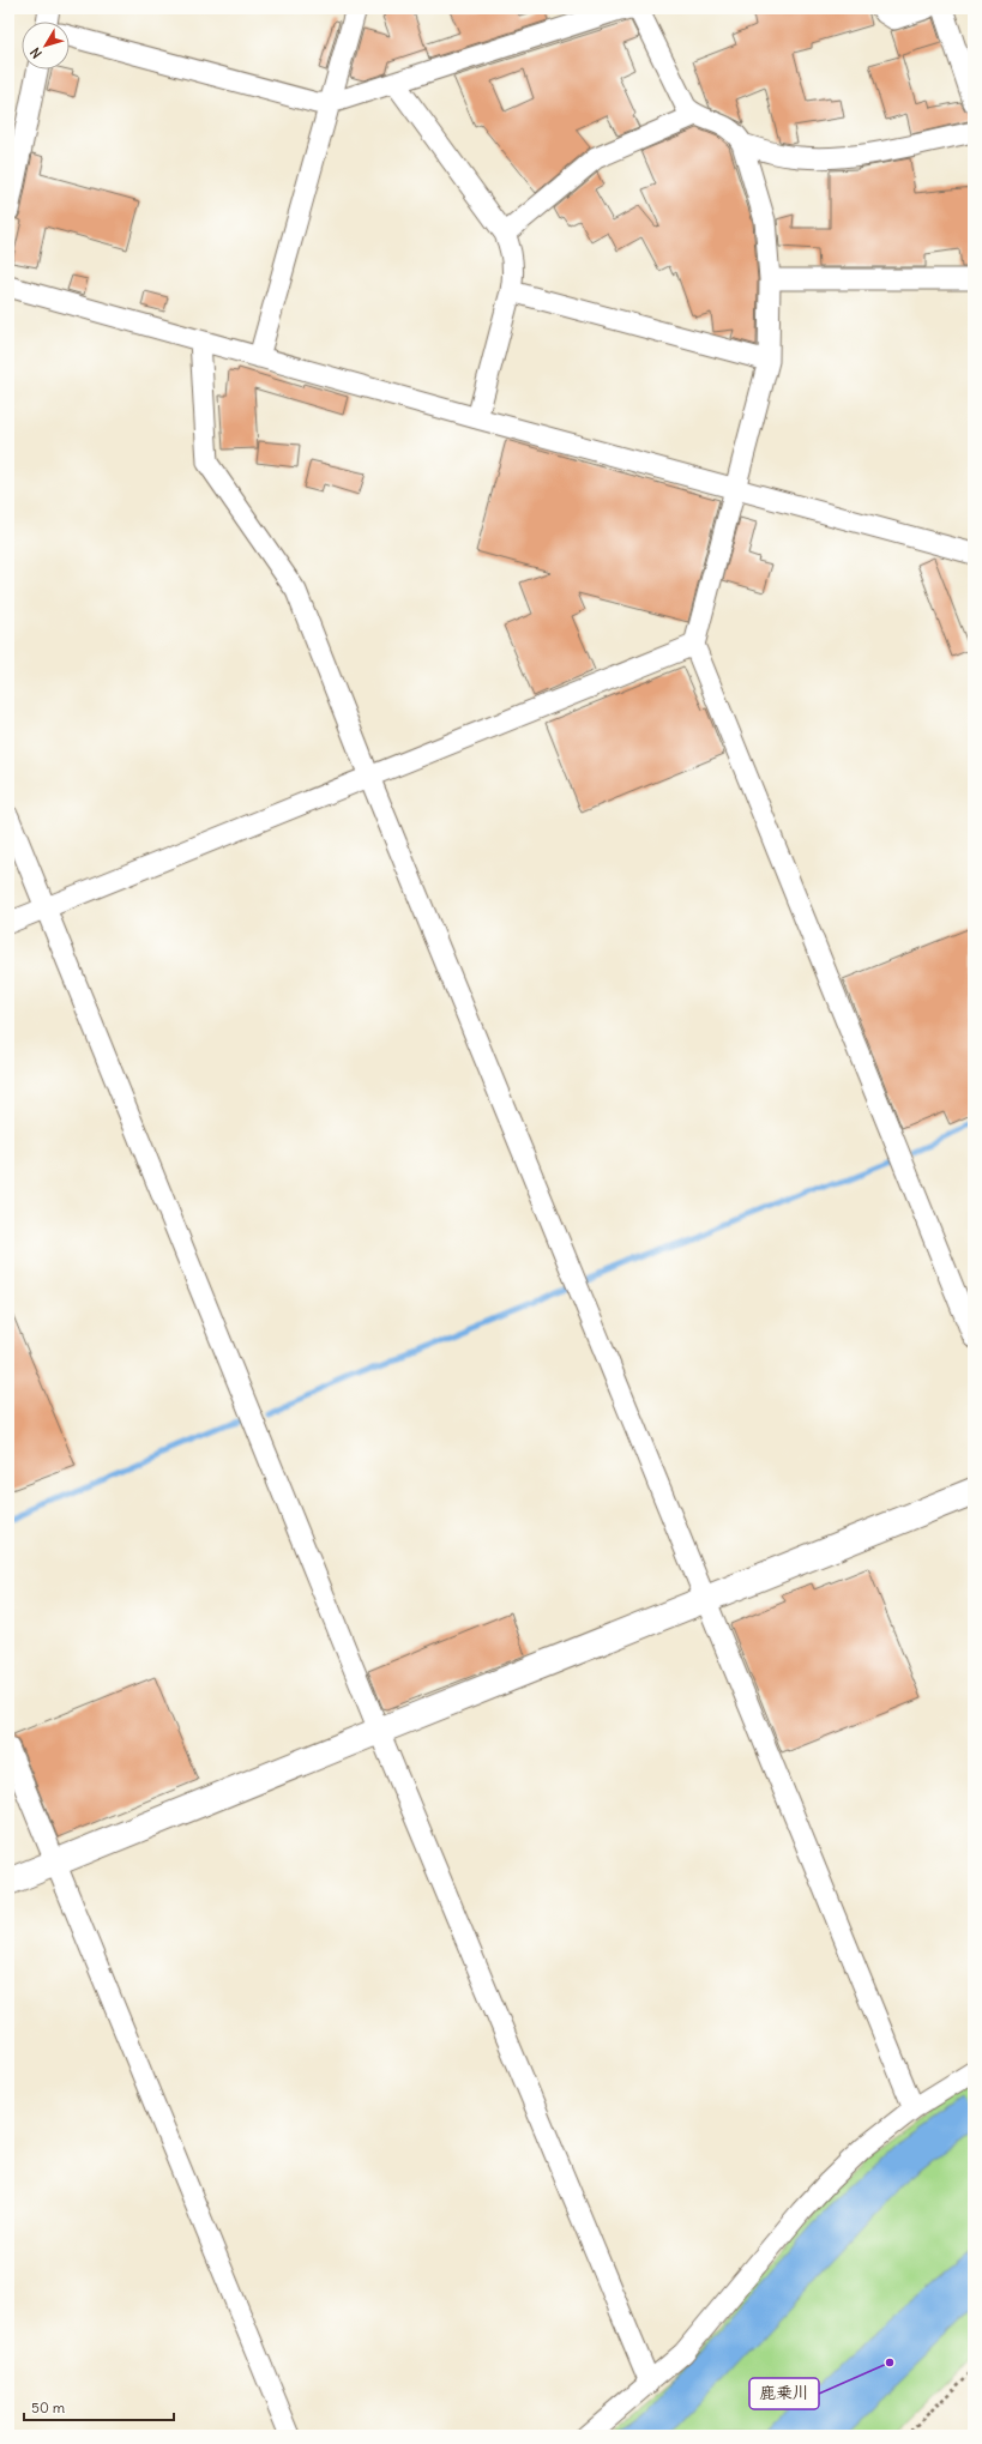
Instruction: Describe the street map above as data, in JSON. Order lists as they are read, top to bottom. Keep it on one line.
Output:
{"places":["鹿乗川"],"scale_bar":"50 m","north":"bottom left"}
